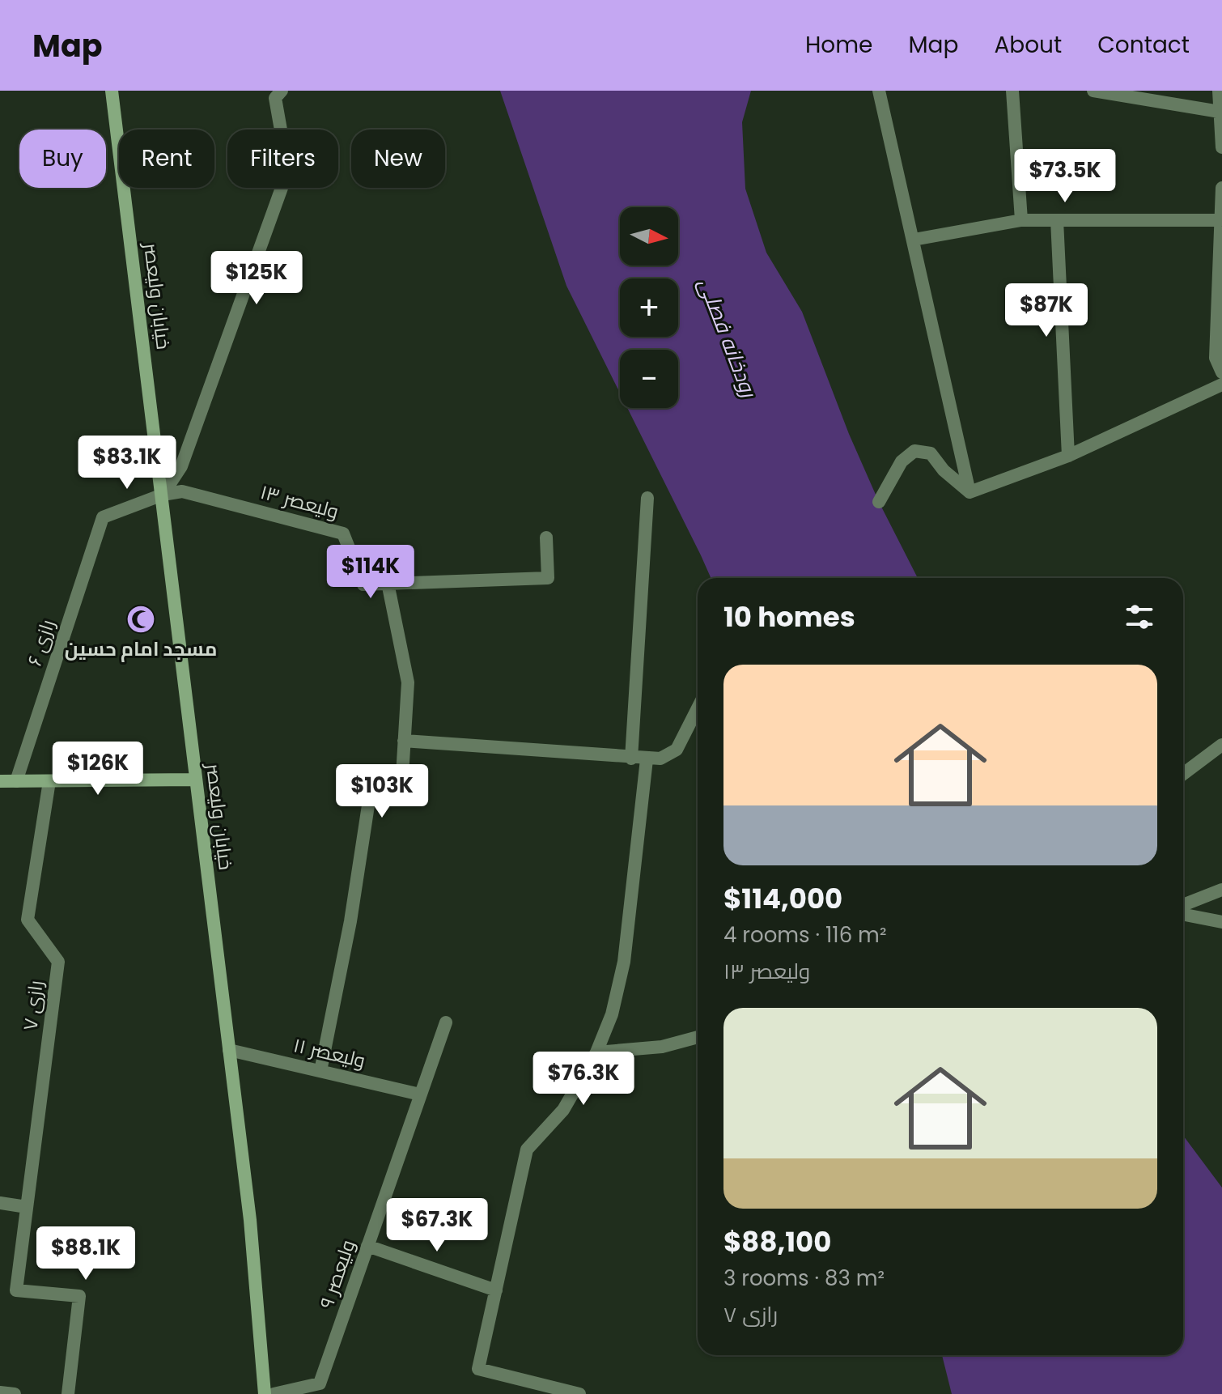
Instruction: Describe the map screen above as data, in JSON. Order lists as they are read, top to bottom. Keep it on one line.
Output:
{"streets":{"main road":["خیابان ولیعصر"],"street":["ولیعصر ۱۳","رازی ۶","رازی ۷","ولیعصر ۱۱","ولیعصر ۹"]},"crossings":[["خیابان ولیعصر","ولیعصر ۱۳"],["خیابان ولیعصر","رازی ۶"],["خیابان ولیعصر","ولیعصر ۱۱"],["ولیعصر ۱۳","رازی ۶"],["ولیعصر ۱۱","ولیعصر ۹"]],"water":["رودخانه فصلی"],"places":{"mosque":["مسجد امام حسین"]},"north":"right","page":{"header":"Map","nav":["Home","Map","About","Contact"],"chip":["Buy","Rent","Filters","New"],"price":["$73.5K","$125K","$87K","$83.1K","$114K","$126K","$103K","$76.3K","$67.3K","$88.1K"],"map_buttons":["+","−"],"heading":"10 homes","list":[{"name":"$114,000","note":"4 rooms · 116 m² · ولیعصر ۱۳"},{"name":"$88,100","note":"3 rooms · 83 m² · رازی ۷"}]}}
